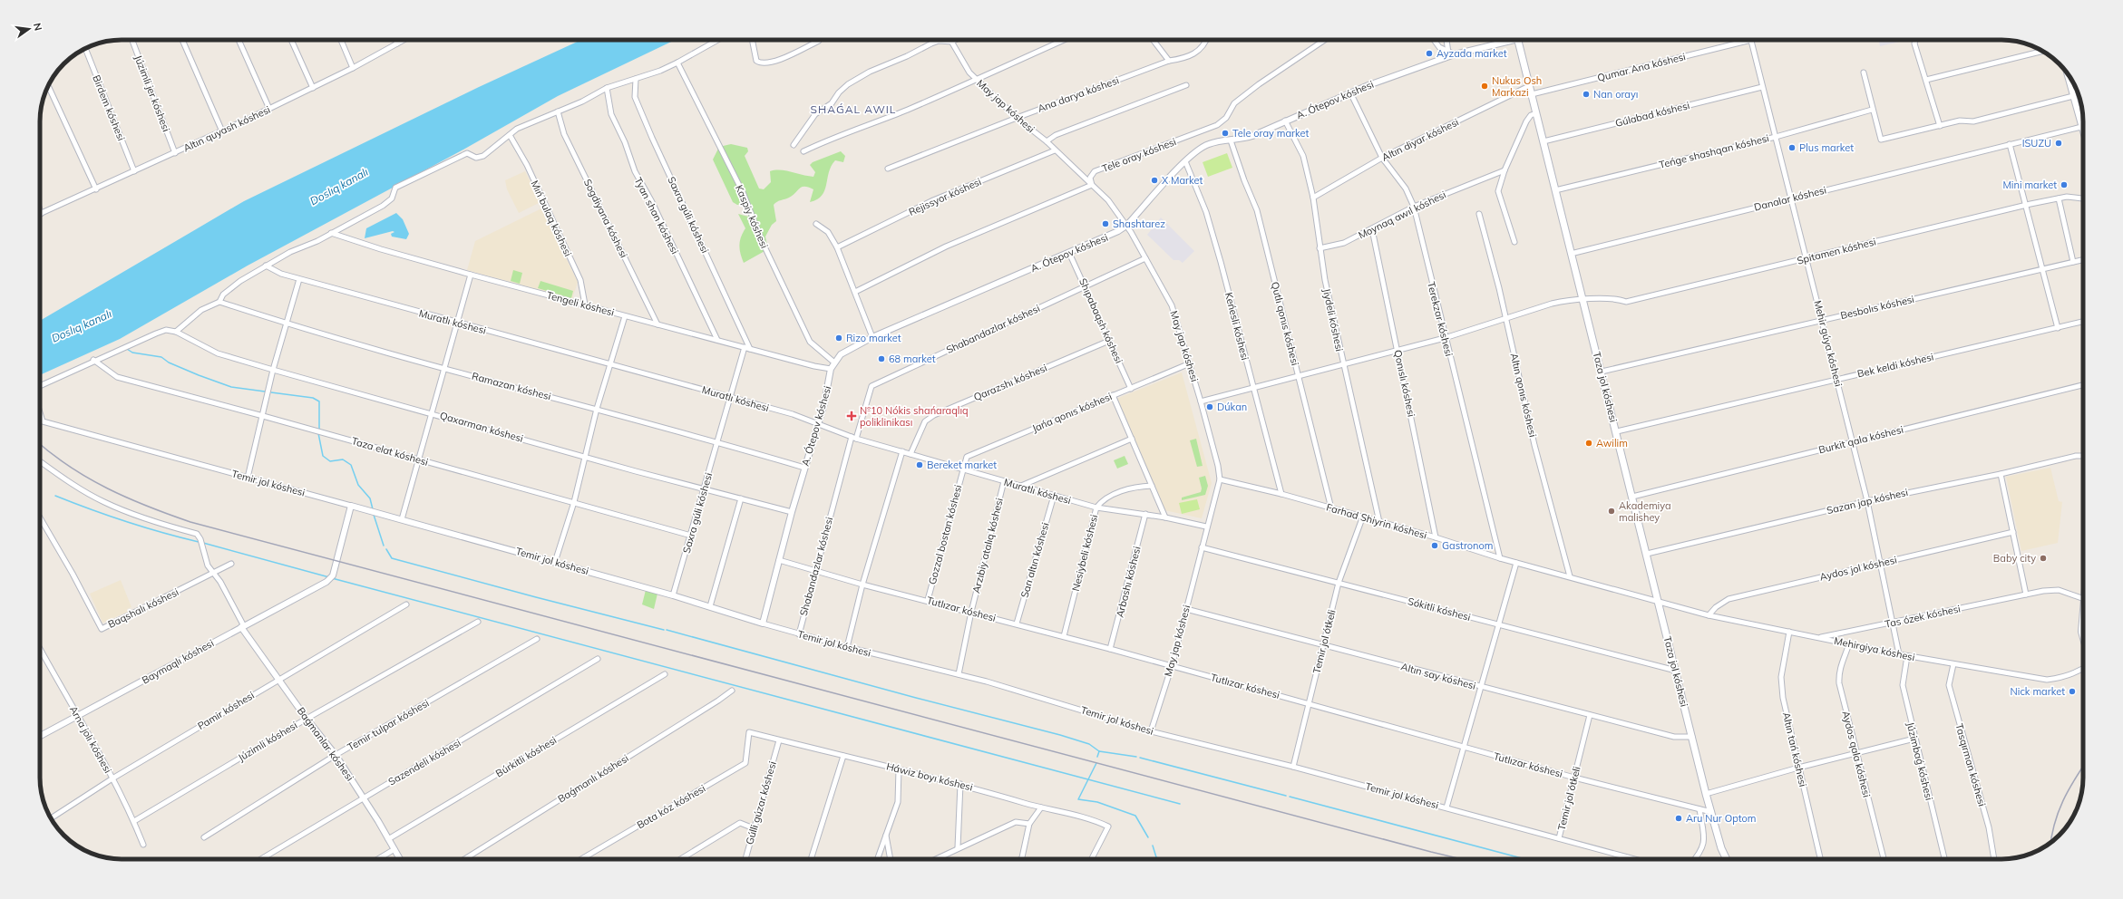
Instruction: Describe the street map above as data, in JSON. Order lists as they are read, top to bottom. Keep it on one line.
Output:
{"streets":{"main road":["Taza jol kóshesi"],"street":["Qumar Ana kóshesi","Júzimli jer kóshesi","Ana darya kóshesi","A. Ótepov kóshesi","May jap kóshesi","Birdem kóshesi","Gúlabad kóshesi","Altın quyash kóshesi","Altın diyar kóshesi","Teńge shashqan kóshesi","Tele oray kóshesi","Rejissyor kóshesi","Danalar kóshesi","Saxra gúli kóshesi","Moynaq awıl kóshesi","Tyan shan kóshesi","Kaspiy kóshesi","Mıń bulaq kóshesi","Sogdiyana kóshesi","Spitamen kóshesi","Tengeli kóshesi","Besbolıs kóshesi","Terekzar kóshesi","Jiydeli kóshesi","Shıpabaqsh kóshesi","Muratlı kóshesi","Qutlı qonıs kóshesi","Keńesli kóshesi","Shabandazlar kóshesi","Mehir gúyа kóshesi","Bek keldi kóshesi","Qarazshı kóshesi","Qonıslı kóshesi","Ramazan kóshesi","Altın qonıs kóshesi","Jańa qonıs kóshesi","Qaxarman kóshesi","Burkit qala kóshesi","Taza elat kóshesi","Temir jol kóshesi","Sazan jap kóshesi","Farhad Shiyrin kóshesi","Gozzal bostan kóshesi","Arzıbiy atalıq kóshesi","Nesiybeli kóshesi","Sarı altın kóshesi","Aydos jol kóshesi","Arbashı kóshesi","Baqshalı kóshesi","Tutlızar kóshesi","Sókitli kóshesi","Tas ózek kóshesi","Temir jol ótkeli","Mehirgiya kóshesi","Baymaqlı kóshesi","Altın say kóshesi","Pamir kóshesi","Temir tulpar kóshesi","Arna jolı kóshesi","Júzimli kóshesi","Baǵmanlar kóshesi","Altın tań kóshesi","Aydos qala kóshesi","Búrkitli kóshesi","Júzimbaǵ kóshesi","Sazendeli kóshesi","Tasqırman kóshesi","Háwiz boyı kóshesi","Baǵmanlı kóshesi","Gúlli gúzar kóshesi","Bota kóz kóshesi"]},"crossings":[["Qumar Ana kóshesi","Mehir gúyа kóshesi"],["Qumar Ana kóshesi","Taza jol kóshesi"],["Júzimli jer kóshesi","Altın quyash kóshesi"],["Ana darya kóshesi","May jap kóshesi"],["A. Ótepov kóshesi","May jap kóshesi"],["A. Ótepov kóshesi","Kaspiy kóshesi"],["A. Ótepov kóshesi","Tengeli kóshesi"],["A. Ótepov kóshesi","Terekzar kóshesi"],["A. Ótepov kóshesi","Jiydeli kóshesi"],["A. Ótepov kóshesi","Shıpabaqsh kóshesi"],["A. Ótepov kóshesi","Muratlı kóshesi"],["A. Ótepov kóshesi","Qutlı qonıs kóshesi"],["A. Ótepov kóshesi","Keńesli kóshesi"],["A. Ótepov kóshesi","Ramazan kóshesi"],["A. Ótepov kóshesi","Qaxarman kóshesi"],["A. Ótepov kóshesi","Temir jol kóshesi"],["A. Ótepov kóshesi","Tutlızar kóshesi"],["May jap kóshesi","Tele oray kóshesi"],["May jap kóshesi","Rejissyor kóshesi"],["May jap kóshesi","Spitamen kóshesi"],["May jap kóshesi","Muratlı kóshesi"],["May jap kóshesi","Shabandazlar kóshesi"],["May jap kóshesi","Jańa qonıs kóshesi"],["May jap kóshesi","Temir jol kóshesi"],["May jap kóshesi","Farhad Shiyrin kóshesi"],["May jap kóshesi","Tutlızar kóshesi"],["May jap kóshesi","Sókitli kóshesi"],["May jap kóshesi","Altın say kóshesi"],["Birdem kóshesi","Altın quyash kóshesi"],["Gúlabad kóshesi","Mehir gúyа kóshesi"],["Gúlabad kóshesi","Taza jol kóshesi"],["Altın diyar kóshesi","Terekzar kóshesi"],["Altın diyar kóshesi","Jiydeli kóshesi"],["Altın diyar kóshesi","Taza jol kóshesi"],["Teńge shashqan kóshesi","Mehir gúyа kóshesi"],["Teńge shashqan kóshesi","Taza jol kóshesi"],["Danalar kóshesi","Mehir gúyа kóshesi"],["Danalar kóshesi","Taza jol kóshesi"],["Saxra gúli kóshesi","Tengeli kóshesi"],["Saxra gúli kóshesi","Muratlı kóshesi"],["Saxra gúli kóshesi","Ramazan kóshesi"],["Saxra gúli kóshesi","Qaxarman kóshesi"],["Saxra gúli kóshesi","Taza elat kóshesi"],["Saxra gúli kóshesi","Temir jol kóshesi"],["Moynaq awıl kóshesi","Terekzar kóshesi"],["Moynaq awıl kóshesi","Jiydeli kóshesi"],["Moynaq awıl kóshesi","Qonıslı kóshesi"],["Tyan shan kóshesi","Tengeli kóshesi"],["Mıń bulaq kóshesi","Tengeli kóshesi"],["Sogdiyana kóshesi","Tengeli kóshesi"],["Spitamen kóshesi","Terekzar kóshesi"],["Spitamen kóshesi","Jiydeli kóshesi"],["Spitamen kóshesi","Qutlı qonıs kóshesi"],["Spitamen kóshesi","Keńesli kóshesi"],["Spitamen kóshesi","Mehir gúyа kóshesi"],["Spitamen kóshesi","Qonıslı kóshesi"],["Spitamen kóshesi","Taza jol kóshesi"],["Spitamen kóshesi","Altın qonıs kóshesi"],["Besbolıs kóshesi","Mehir gúyа kóshesi"],["Besbolıs kóshesi","Taza jol kóshesi"],["Terekzar kóshesi","Farhad Shiyrin kóshesi"],["Jiydeli kóshesi","Farhad Shiyrin kóshesi"],["Shıpabaqsh kóshesi","Shabandazlar kóshesi"],["Shıpabaqsh kóshesi","Qarazshı kóshesi"],["Shıpabaqsh kóshesi","Jańa qonıs kóshesi"],["Muratlı kóshesi","Shabandazlar kóshesi"],["Muratlı kóshesi","Qarazshı kóshesi"],["Muratlı kóshesi","Jańa qonıs kóshesi"],["Muratlı kóshesi","Gozzal bostan kóshesi"],["Muratlı kóshesi","Arzıbiy atalıq kóshesi"],["Muratlı kóshesi","Nesiybeli kóshesi"],["Muratlı kóshesi","Sarı altın kóshesi"],["Muratlı kóshesi","Arbashı kóshesi"],["Qutlı qonıs kóshesi","Farhad Shiyrin kóshesi"],["Keńesli kóshesi","Farhad Shiyrin kóshesi"],["Shabandazlar kóshesi","Temir jol kóshesi"],["Shabandazlar kóshesi","Tutlızar kóshesi"],["Mehir gúyа kóshesi","Bek keldi kóshesi"],["Mehir gúyа kóshesi","Burkit qala kóshesi"],["Mehir gúyа kóshesi","Sazan jap kóshesi"],["Mehir gúyа kóshesi","Aydos jol kóshesi"],["Mehir gúyа kóshesi","Tas ózek kóshesi"],["Mehir gúyа kóshesi","Mehirgiya kóshesi"],["Bek keldi kóshesi","Taza jol kóshesi"],["Qonıslı kóshesi","Farhad Shiyrin kóshesi"],["Taza jol kóshesi","Burkit qala kóshesi"],["Taza jol kóshesi","Sazan jap kóshesi"],["Taza jol kóshesi","Farhad Shiyrin kóshesi"],["Taza jol kóshesi","Tutlızar kóshesi"],["Taza jol kóshesi","Sókitli kóshesi"],["Taza jol kóshesi","Mehirgiya kóshesi"],["Taza jol kóshesi","Altın say kóshesi"],["Altın qonıs kóshesi","Farhad Shiyrin kóshesi"],["Jańa qonıs kóshesi","Gozzal bostan kóshesi"],["Temir jol kóshesi","Arzıbiy atalıq kóshesi"],["Temir jol kóshesi","Temir jol ótkeli"],["Temir jol kóshesi","Baymaqlı kóshesi"],["Farhad Shiyrin kóshesi","Temir jol ótkeli"],["Farhad Shiyrin kóshesi","Mehirgiya kóshesi"],["Gozzal bostan kóshesi","Tutlızar kóshesi"],["Arzıbiy atalıq kóshesi","Tutlızar kóshesi"],["Nesiybeli kóshesi","Tutlızar kóshesi"],["Sarı altın kóshesi","Tutlızar kóshesi"],["Aydos jol kóshesi","Mehirgiya kóshesi"],["Arbashı kóshesi","Tutlızar kóshesi"],["Baqshalı kóshesi","Baǵmanlar kóshesi"],["Tutlızar kóshesi","Temir jol ótkeli"],["Sókitli kóshesi","Temir jol ótkeli"],["Tas ózek kóshesi","Mehirgiya kóshesi"],["Temir jol ótkeli","Altın say kóshesi"],["Mehirgiya kóshesi","Altın tań kóshesi"],["Mehirgiya kóshesi","Aydos qala kóshesi"],["Mehirgiya kóshesi","Júzimbaǵ kóshesi"],["Mehirgiya kóshesi","Tasqırman kóshesi"],["Baymaqlı kóshesi","Arna jolı kóshesi"],["Baymaqlı kóshesi","Baǵmanlar kóshesi"],["Pamir kóshesi","Arna jolı kóshesi"],["Pamir kóshesi","Baǵmanlar kóshesi"],["Temir tulpar kóshesi","Baǵmanlar kóshesi"],["Arna jolı kóshesi","Júzimli kóshesi"],["Júzimli kóshesi","Baǵmanlar kóshesi"],["Baǵmanlar kóshesi","Búrkitli kóshesi"],["Baǵmanlar kóshesi","Sazendeli kóshesi"],["Háwiz boyı kóshesi","Gúlli gúzar kóshesi"],["Háwiz boyı kóshesi","Bota kóz kóshesi"]],"districts":["SHAǴAL AWIL"],"water":["Doslıq kanalı"],"places":{"other":["Ayzada market","Nukus Osh Markazi","Nan orayı","Tele oray market","ISUZU","Plus market","X Market","Mini market","Shashtarez","Rizo market","68 market","Dúkan","Awilim","Bereket market","Akademiya malishey","Gastronom","Baby city","Nick market","Aru Nur Optom"],"health":["№10 Nókis shańaraqlıq poliklinikası"]},"north":"right"}
